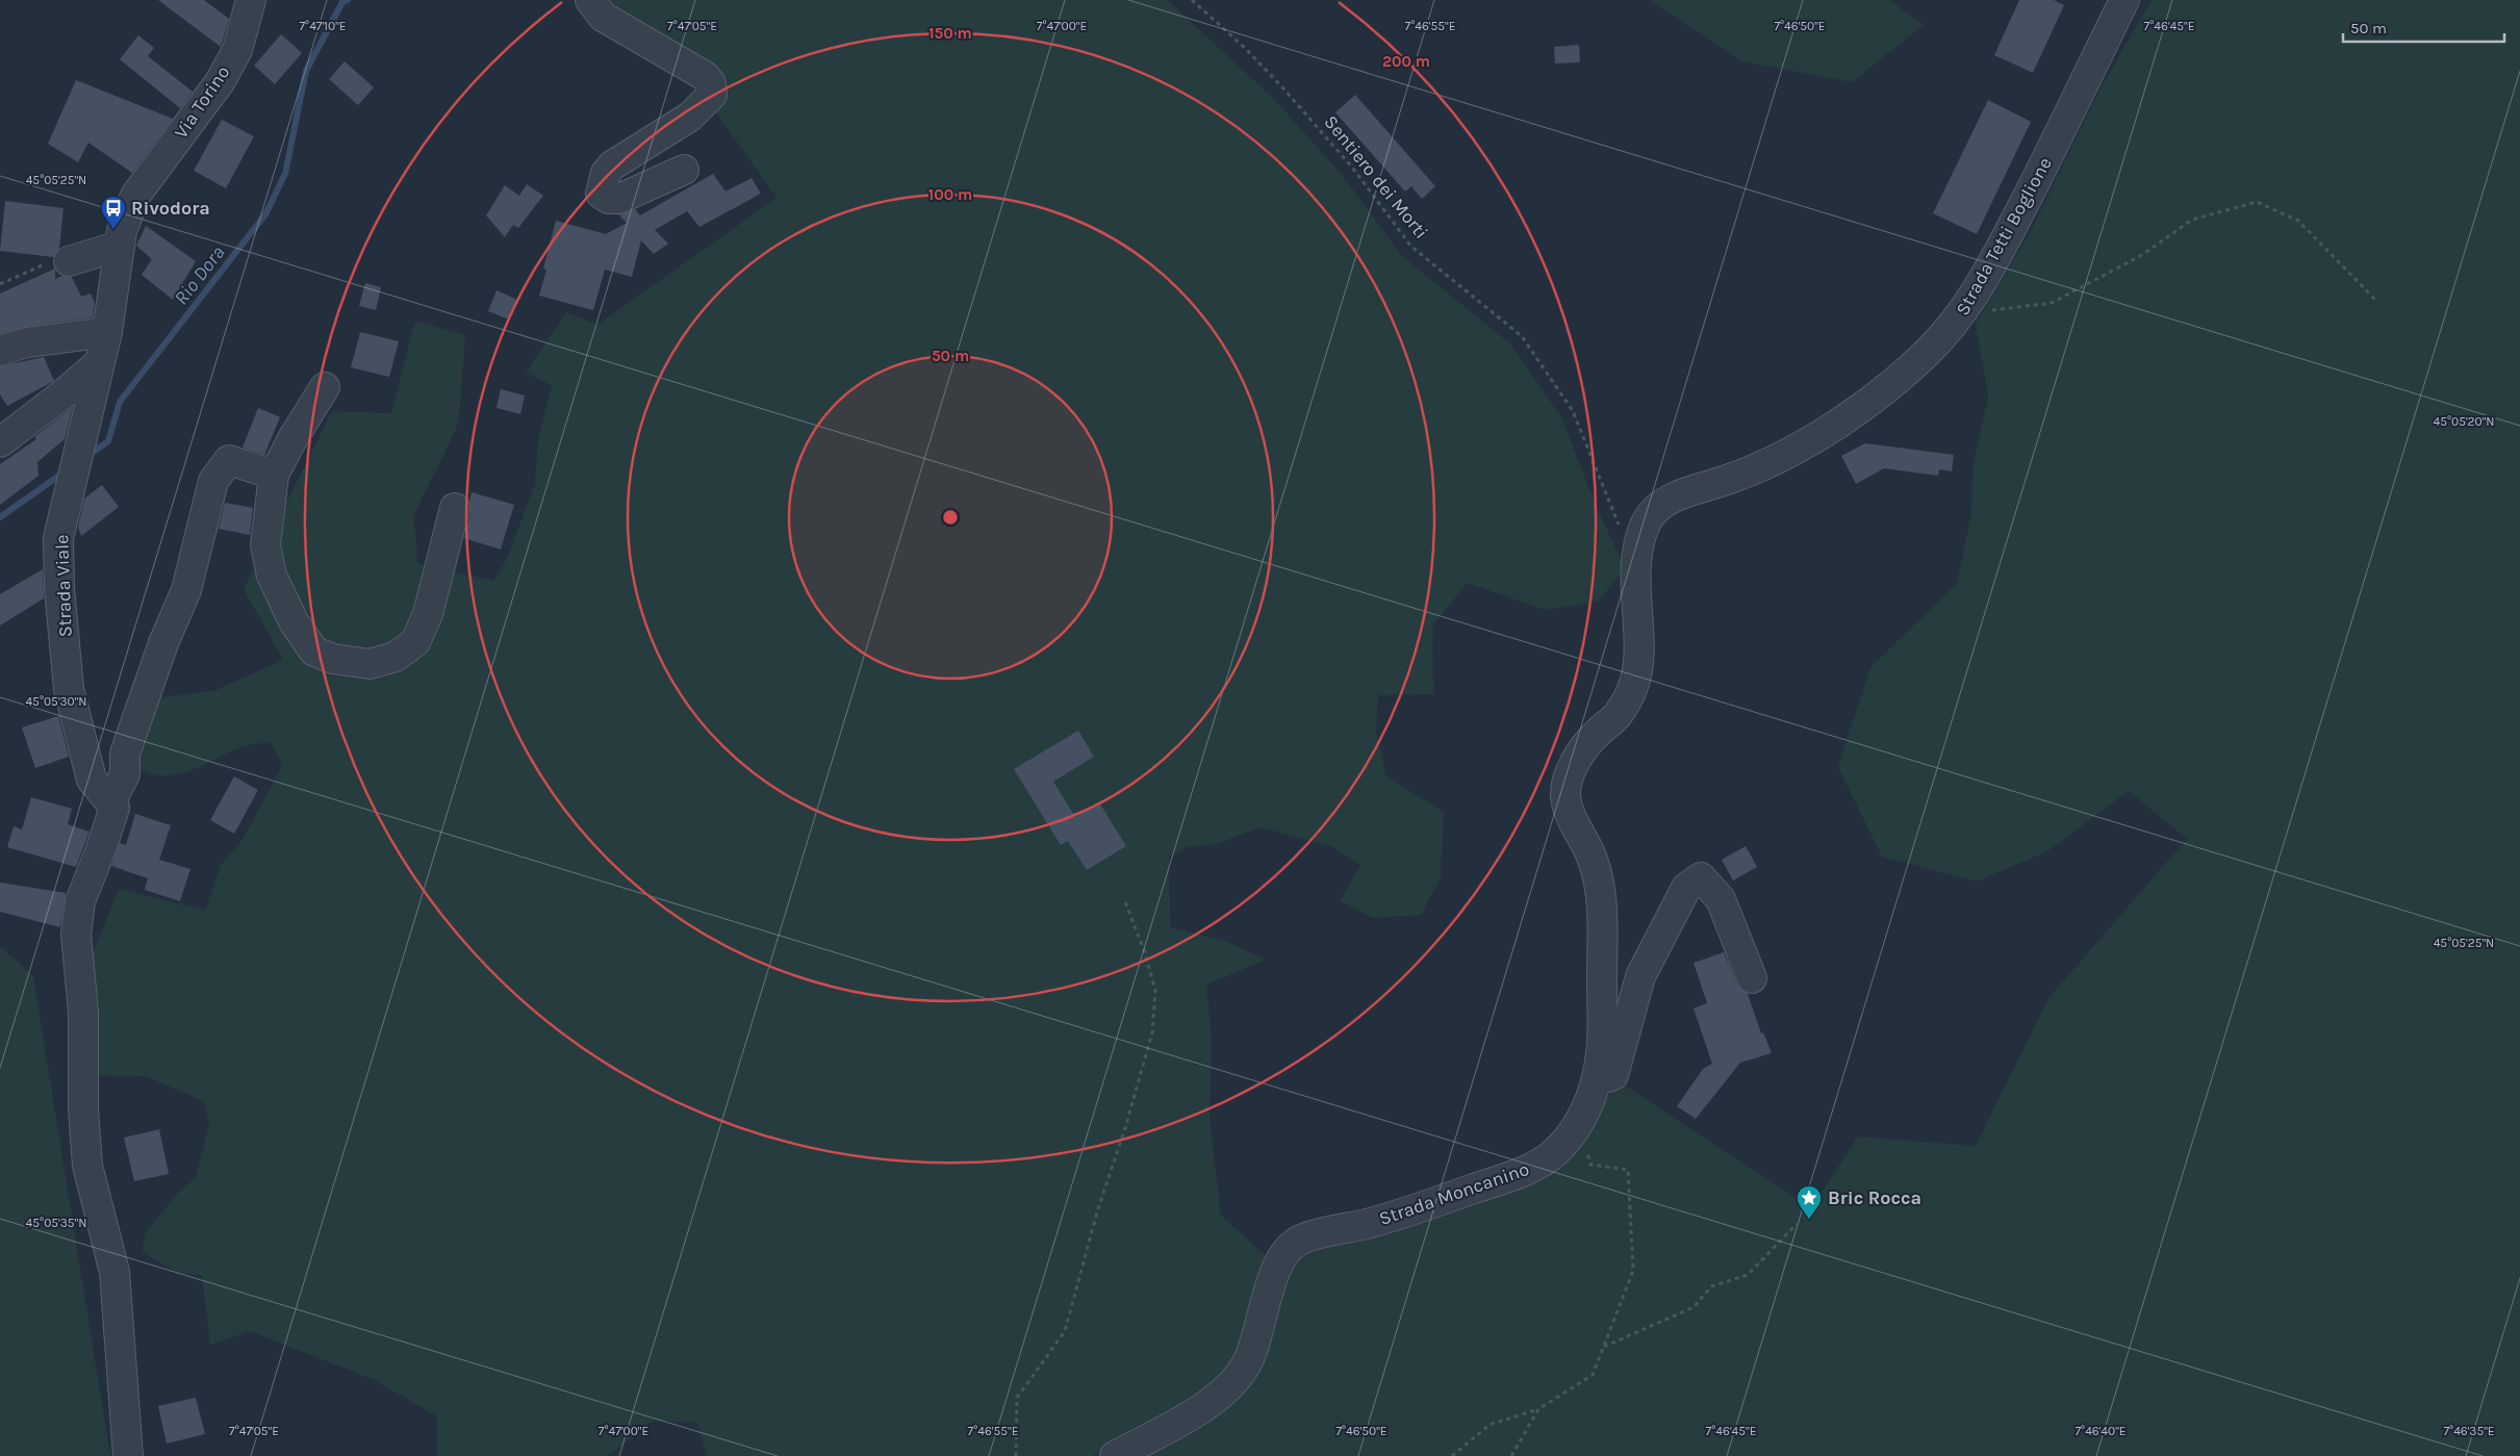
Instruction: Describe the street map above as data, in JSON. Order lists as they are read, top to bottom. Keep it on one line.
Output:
{"streets":{"street":["Via Torino","Strada Tetti Boglione","Strada Viale","Strada Moncanino"],"path":["Sentiero dei Morti"]},"crossings":[["Strada Tetti Boglione","Strada Moncanino"]],"water":["Rio Dora"],"places":{"bus stop":["Rivodora"],"place":["Bric Rocca"]},"scale_bar":"50 m","coordinates":["7°47'10\"E","7°47'05\"E","7°47'00\"E","7°46'55\"E","7°46'50\"E","7°46'45\"E","45°05'25\"N","45°05'20\"N","45°05'30\"N","45°05'35\"N","7°46'40\"E","7°46'35\"E"],"rings":["150 m","200 m","100 m","50 m"]}
